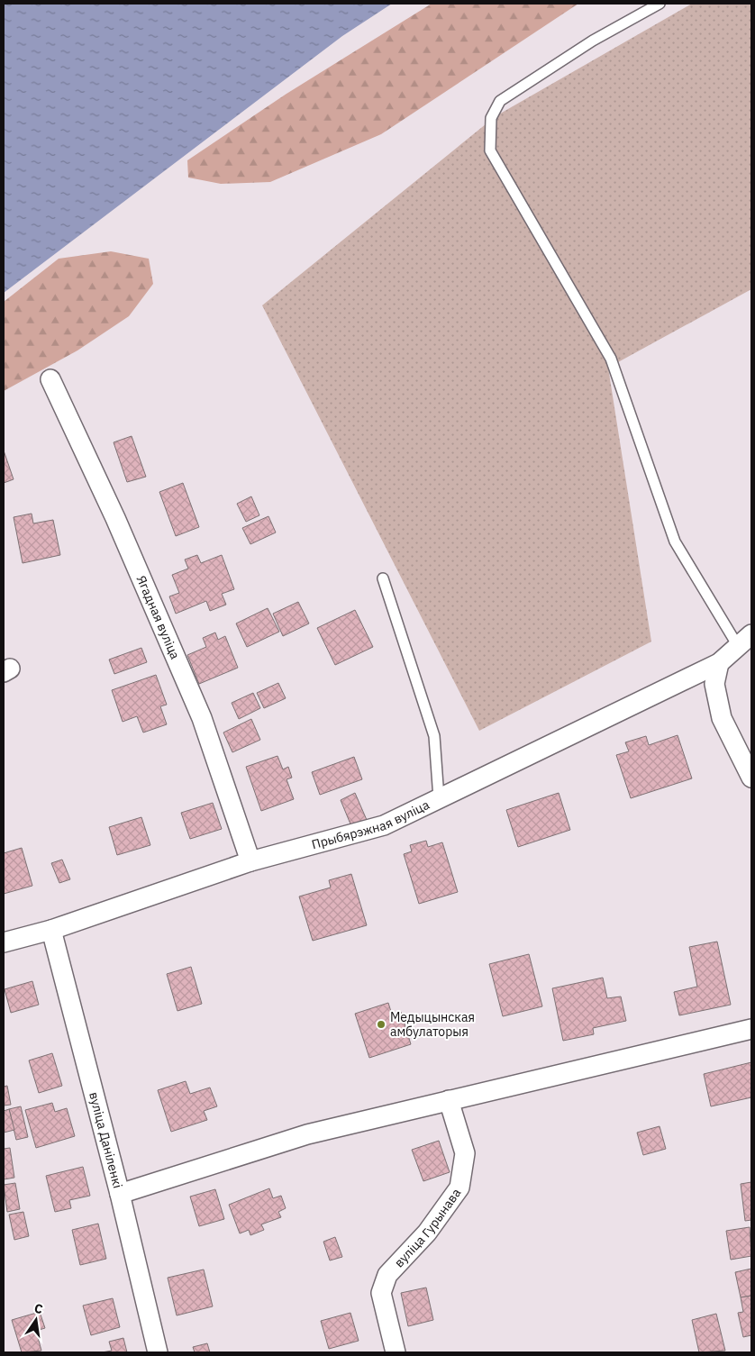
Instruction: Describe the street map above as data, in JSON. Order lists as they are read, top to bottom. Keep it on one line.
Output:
{"streets":{"street":["Ягадная вуліца","Прыбярэжная вуліца","вуліца Даніленкі","вуліца Гурынава"]},"crossings":[["Ягадная вуліца","Прыбярэжная вуліца"],["Прыбярэжная вуліца","вуліца Даніленкі"]],"places":["Медыцынская амбулаторыя"],"north":"top"}
